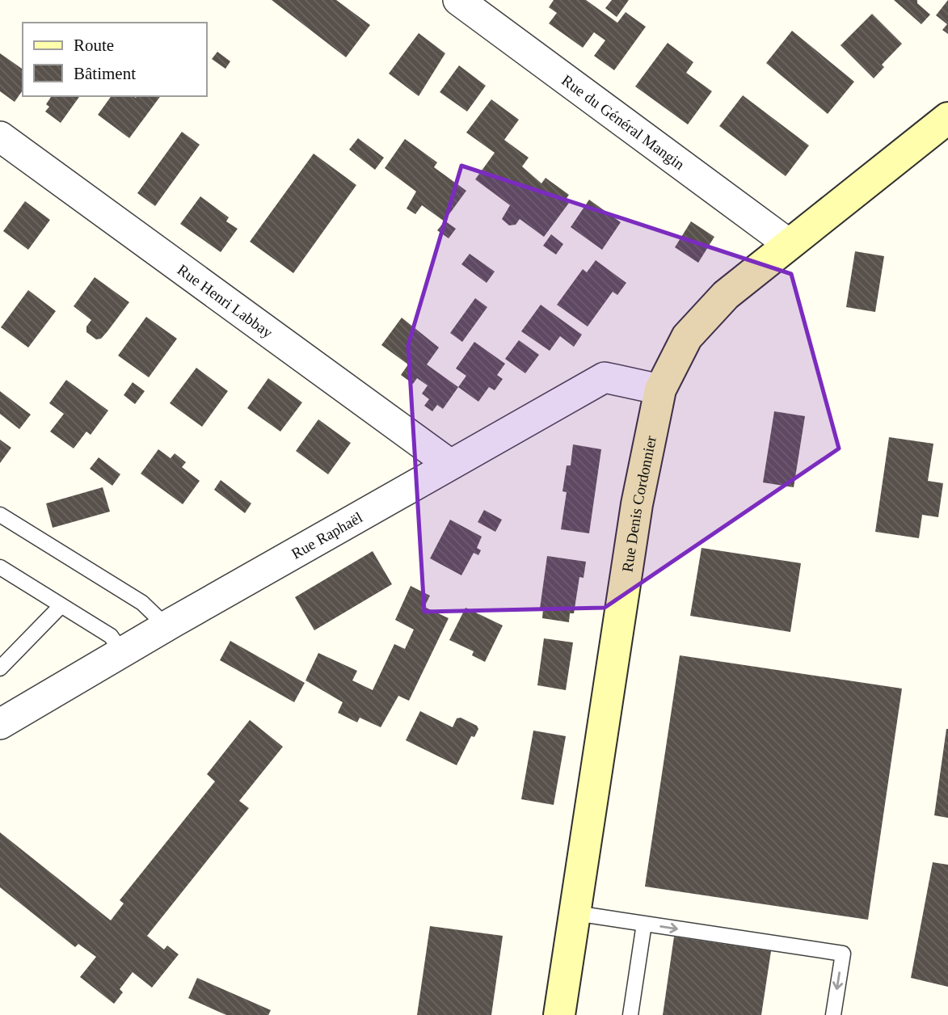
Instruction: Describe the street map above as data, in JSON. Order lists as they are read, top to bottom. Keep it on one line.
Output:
{"streets":{"street":["Rue du Général Mangin","Rue Henri Labbay","Rue Denis Cordonnier","Rue Raphaël"]},"crossings":[["Rue du Général Mangin","Rue Denis Cordonnier"],["Rue Henri Labbay","Rue Raphaël"],["Rue Denis Cordonnier","Rue Raphaël"]],"legend":["Route","Bâtiment"]}
